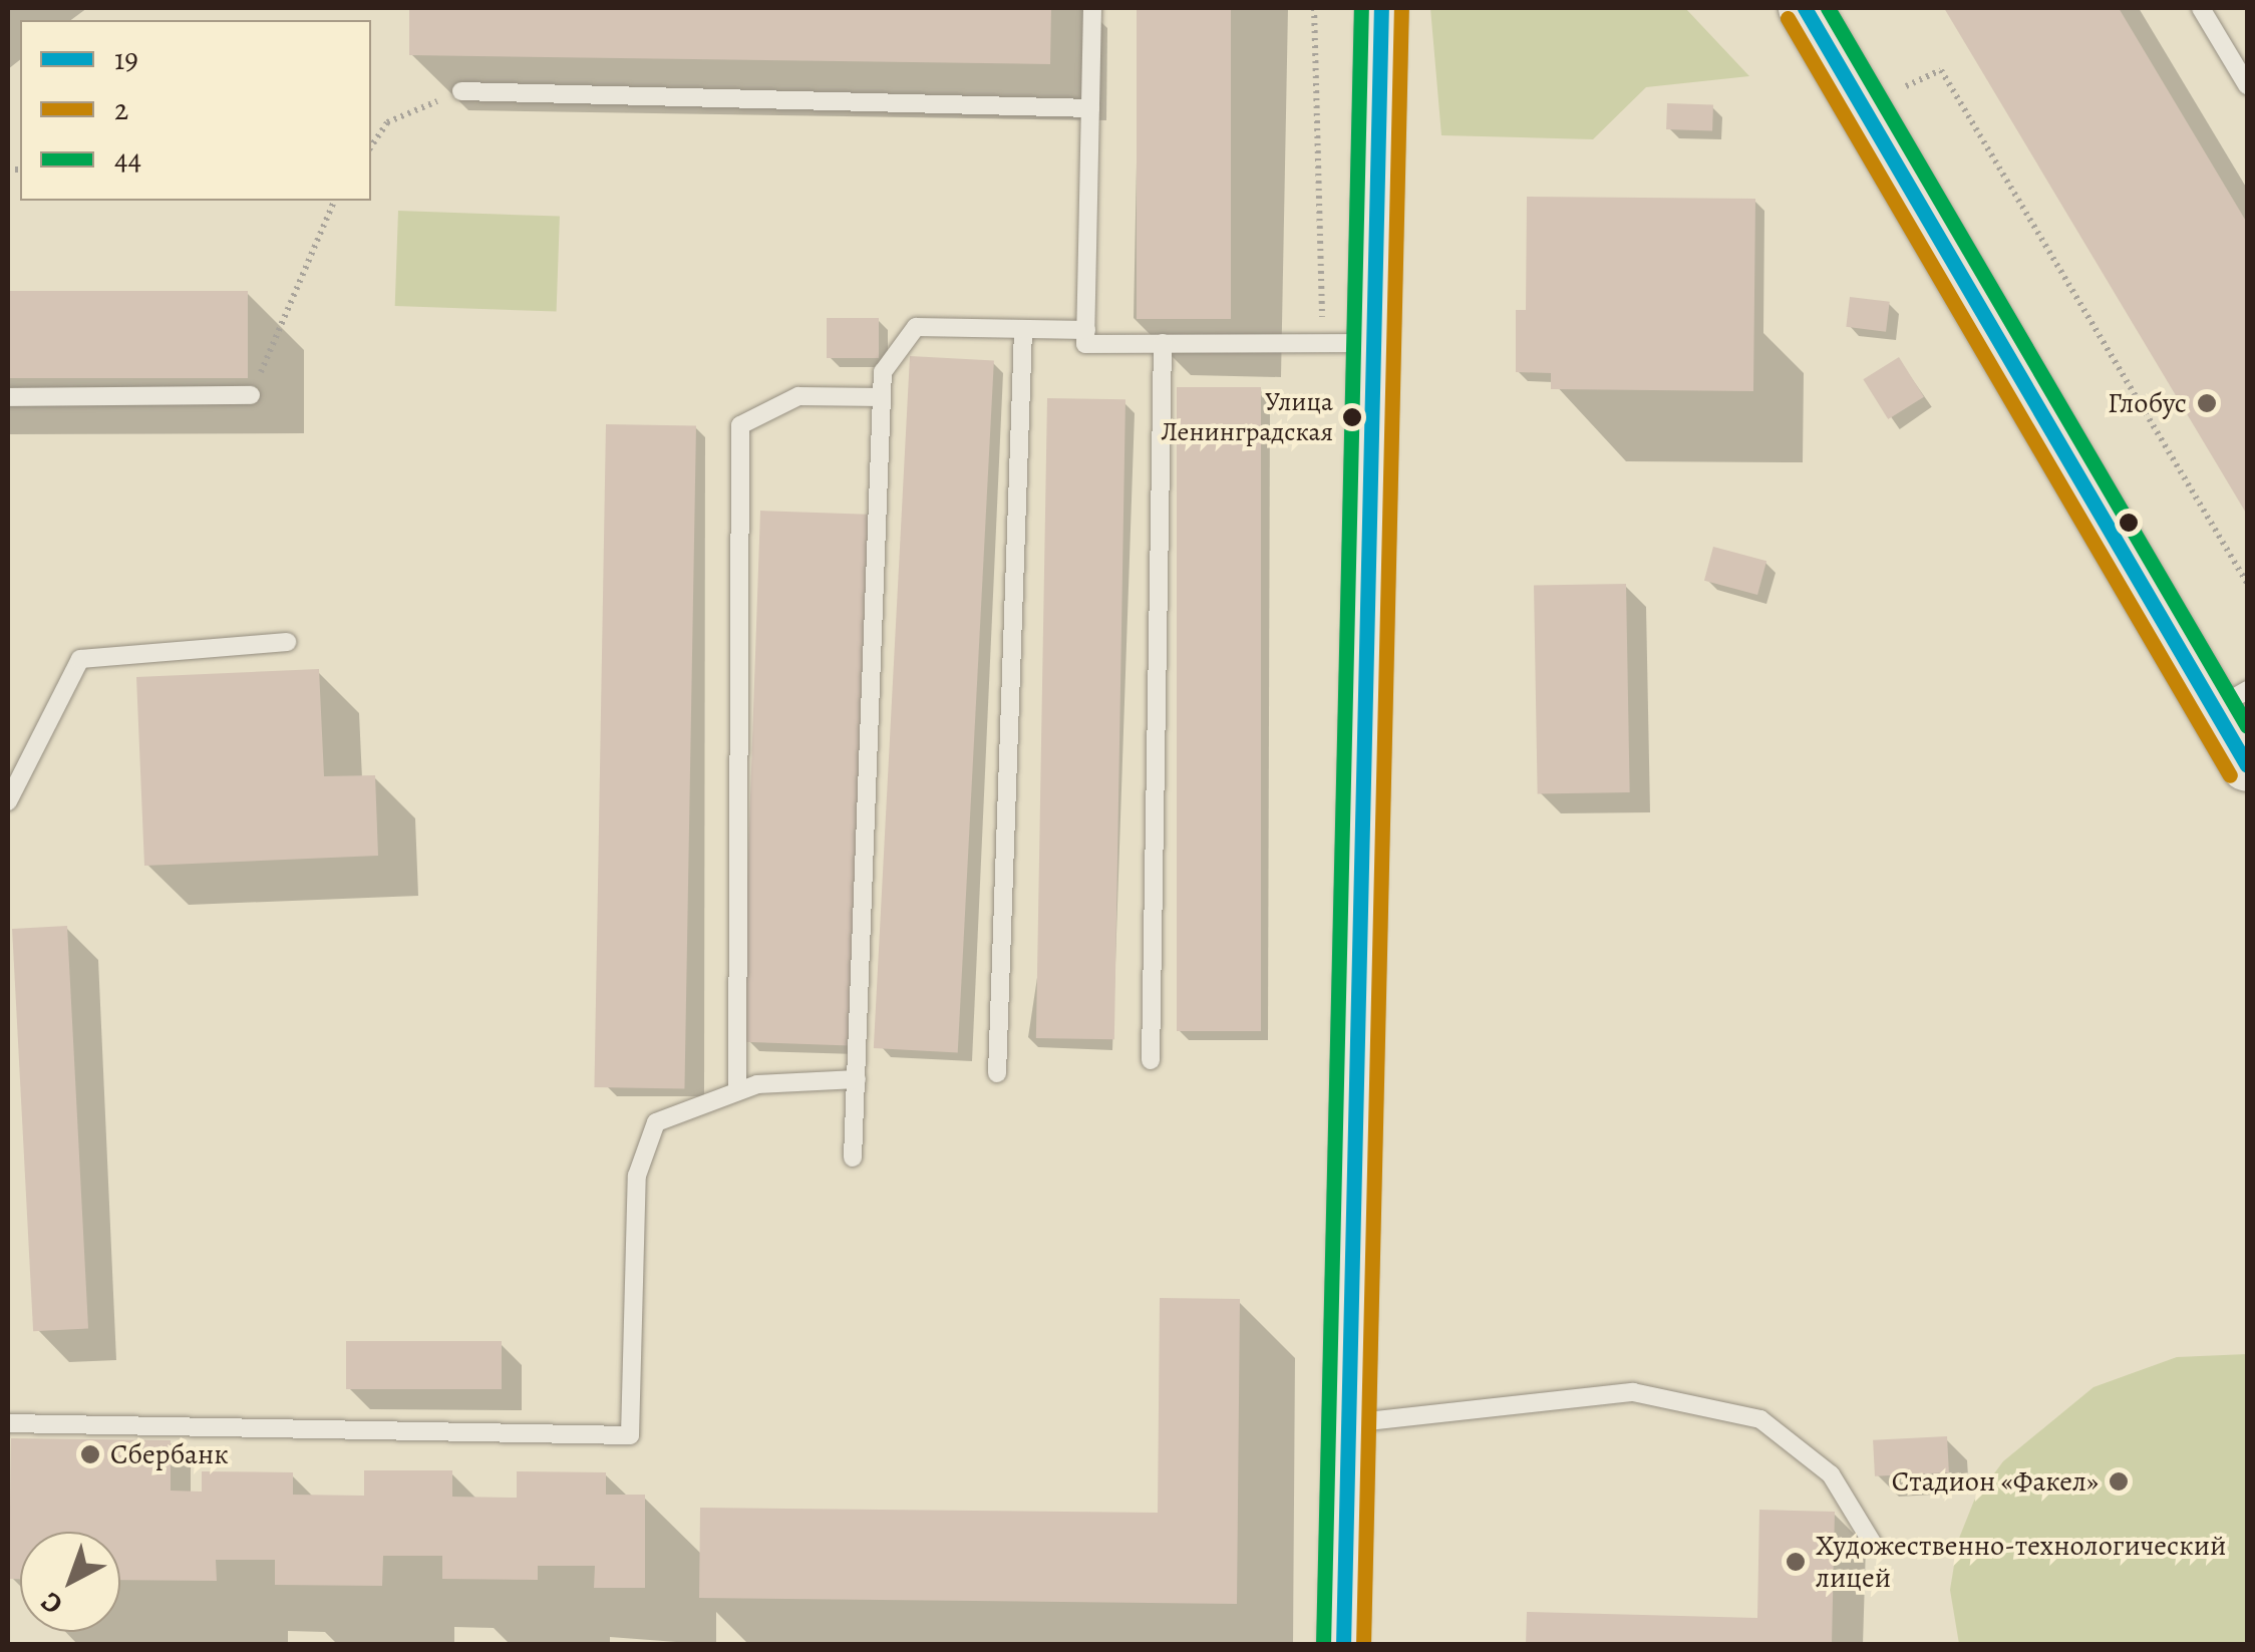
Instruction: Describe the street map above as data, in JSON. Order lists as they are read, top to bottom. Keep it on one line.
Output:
{"places":["Глобус","Улица Ленинградская","Сбербанк","Стадион «Факел»","Художественно-технологический лицей"],"lines":["transit line 19","transit line 2","transit line 44"],"legend":["19","2","44"],"north":"bottom left"}
